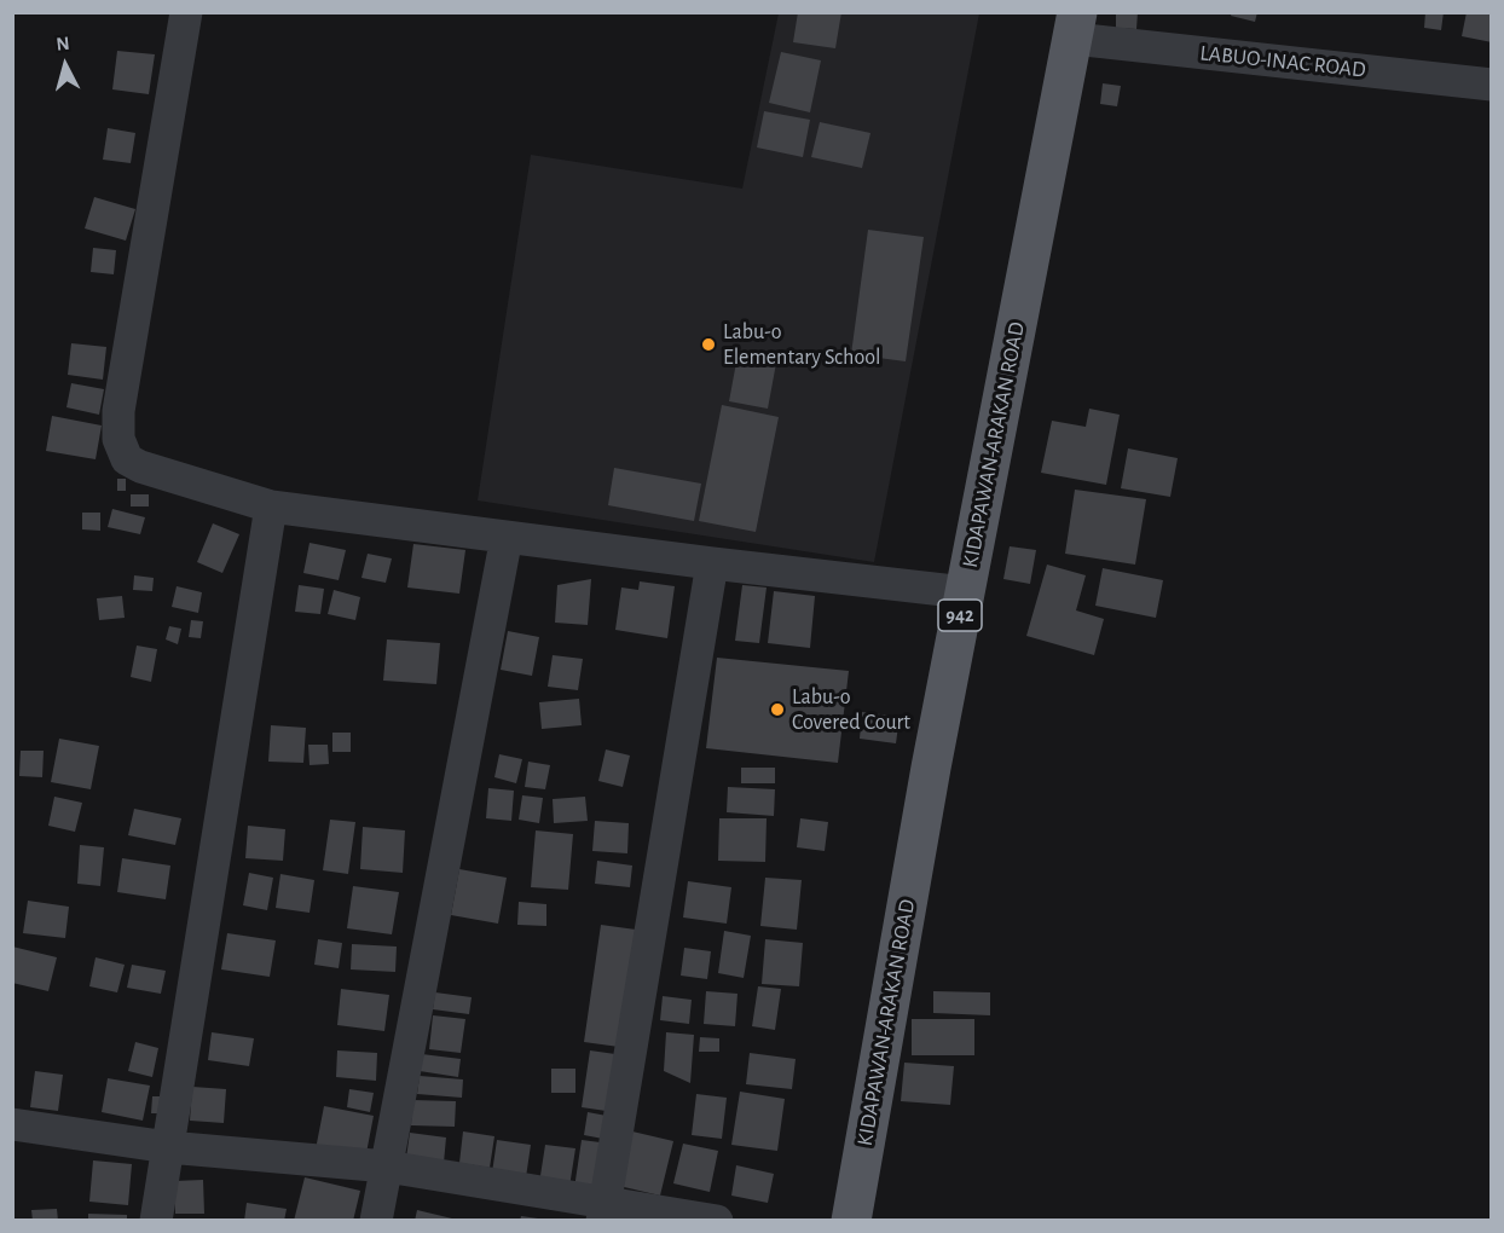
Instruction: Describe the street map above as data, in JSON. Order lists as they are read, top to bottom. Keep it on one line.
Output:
{"streets":{"main road":["KIDAPAWAN-ARAKAN ROAD","942"],"street":["LABUO-INAC ROAD"]},"crossings":[["LABUO-INAC ROAD","KIDAPAWAN-ARAKAN ROAD"]],"places":["Labu-o Elementary School","Labu-o Covered Court"],"north":"top"}
